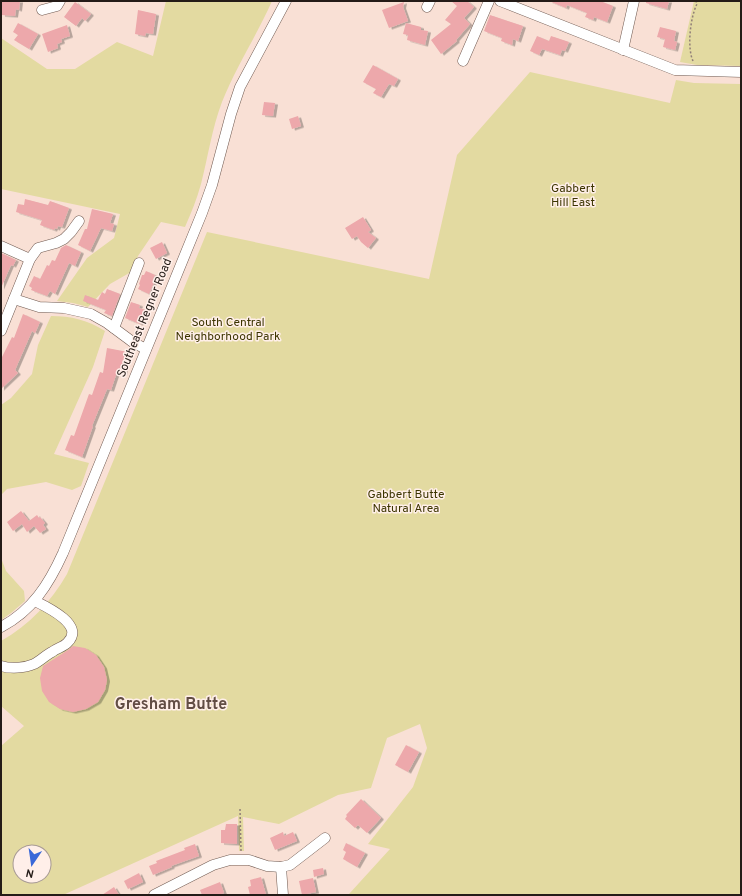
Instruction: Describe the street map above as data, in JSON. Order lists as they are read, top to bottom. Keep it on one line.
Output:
{"streets":{"street":["Southeast Regner Road"]},"districts":["Gresham Butte"],"parks":["Gabbert Hill East","South Central Neighborhood Park","Gabbert Butte Natural Area"],"north":"bottom"}
